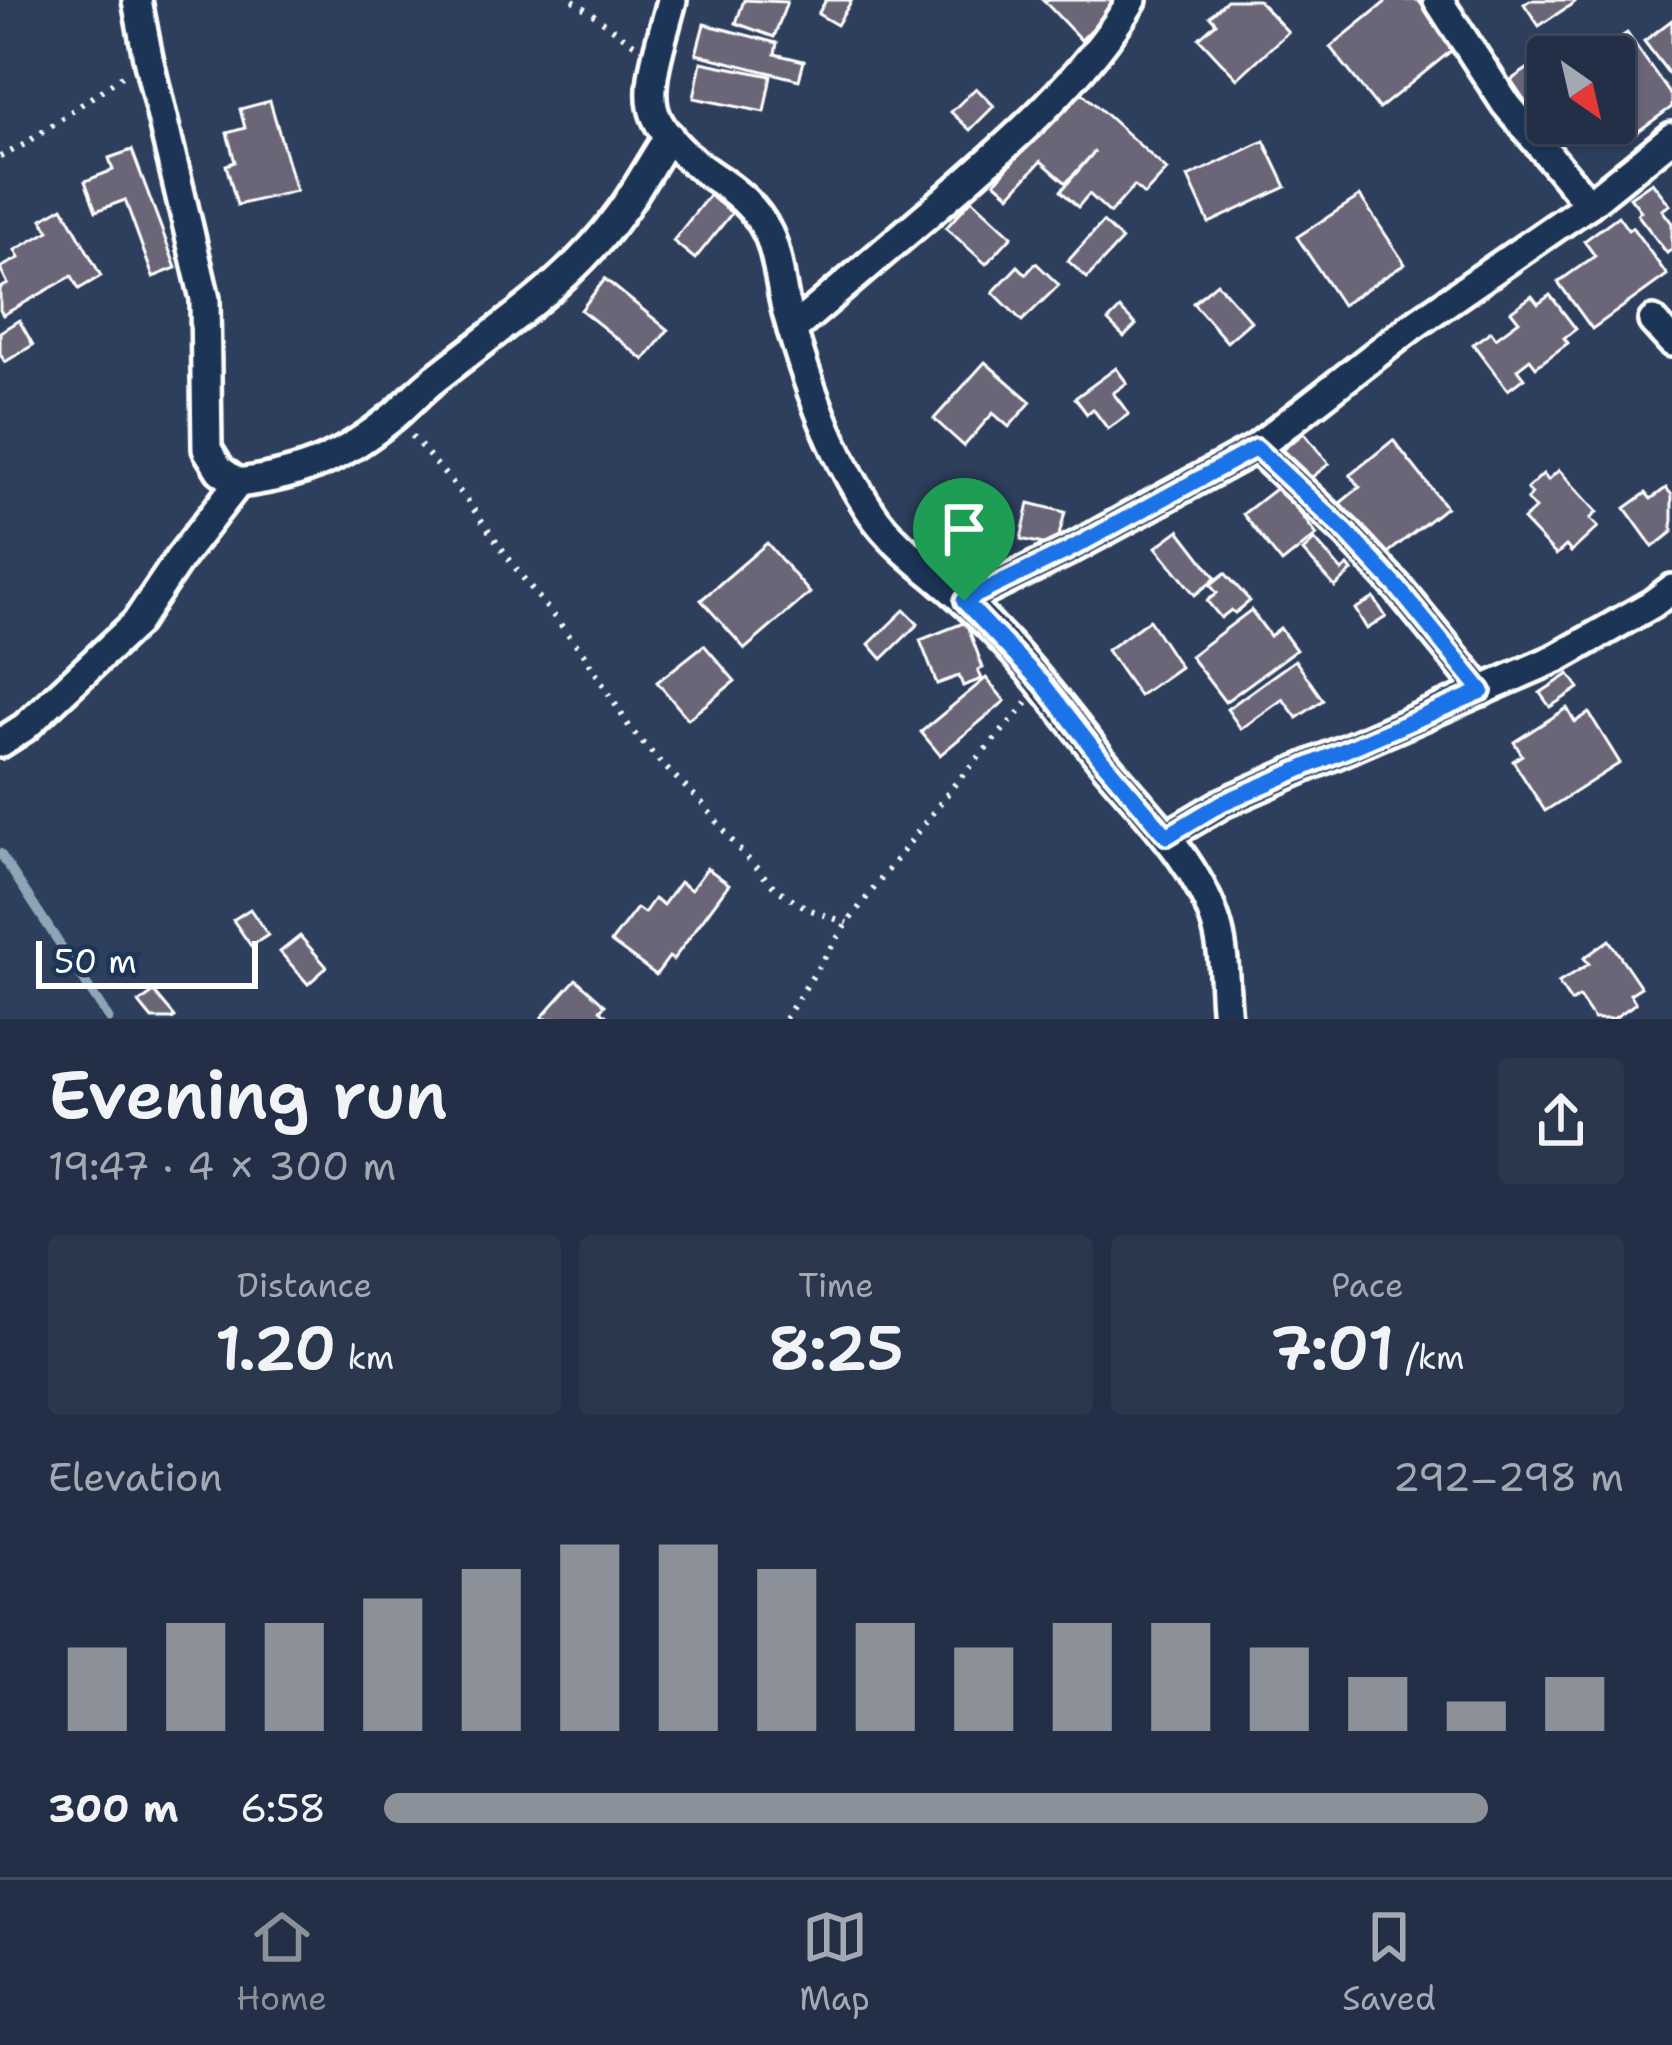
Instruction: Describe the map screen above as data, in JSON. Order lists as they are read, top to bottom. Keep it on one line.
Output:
{"scale_bar":"50 m","north":"bottom right","page":{"scale":"50 m","heading":["Evening run","19:47 · 4 × 300 m"],"stats":[["Distance","1.20 km"],["Time","8:25"],["Pace","7:01 /km"]],"chart":["Elevation","292–298 m"],"list":[{"name":"300 m","note":"6:58"}],"tabs":["Home","Map","Saved"]}}
